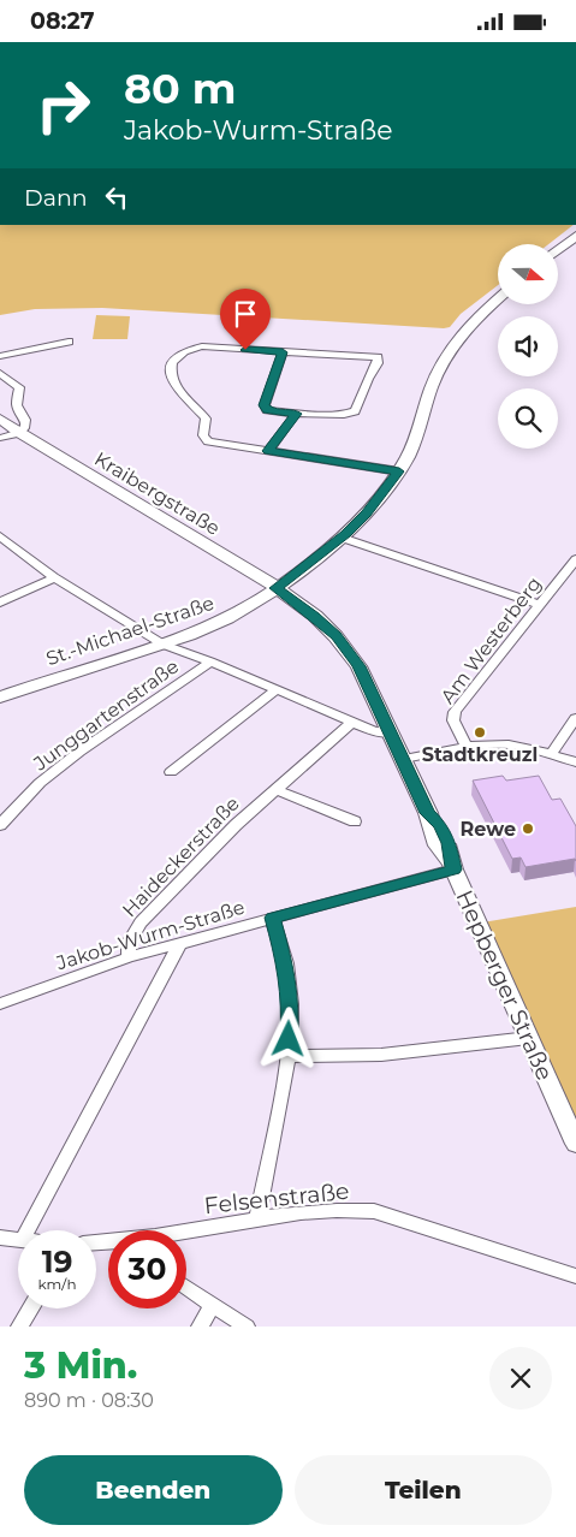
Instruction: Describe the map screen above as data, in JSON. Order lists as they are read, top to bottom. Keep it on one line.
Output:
{"streets":{"street":["Kraibergstraße","St.-Michael-Straße","Am Westerberg","Junggartenstraße","Haideckerstraße","Jakob-Wurm-Straße","Hepberger Straße","Felsenstraße"]},"crossings":[["Kraibergstraße","St.-Michael-Straße"],["Kraibergstraße","Hepberger Straße"],["St.-Michael-Straße","Hepberger Straße"],["Haideckerstraße","Jakob-Wurm-Straße"],["Jakob-Wurm-Straße","Hepberger Straße"]],"places":["Stadtkreuzl","Rewe"],"north":"right","page":{"status":"08:27","turn":["80 m","Jakob-Wurm-Straße"],"then":"Dann","speed":"19 km/h","limit":"30","heading":["3 Min.","890 m · 08:30"],"buttons":["Beenden","Teilen"]}}
